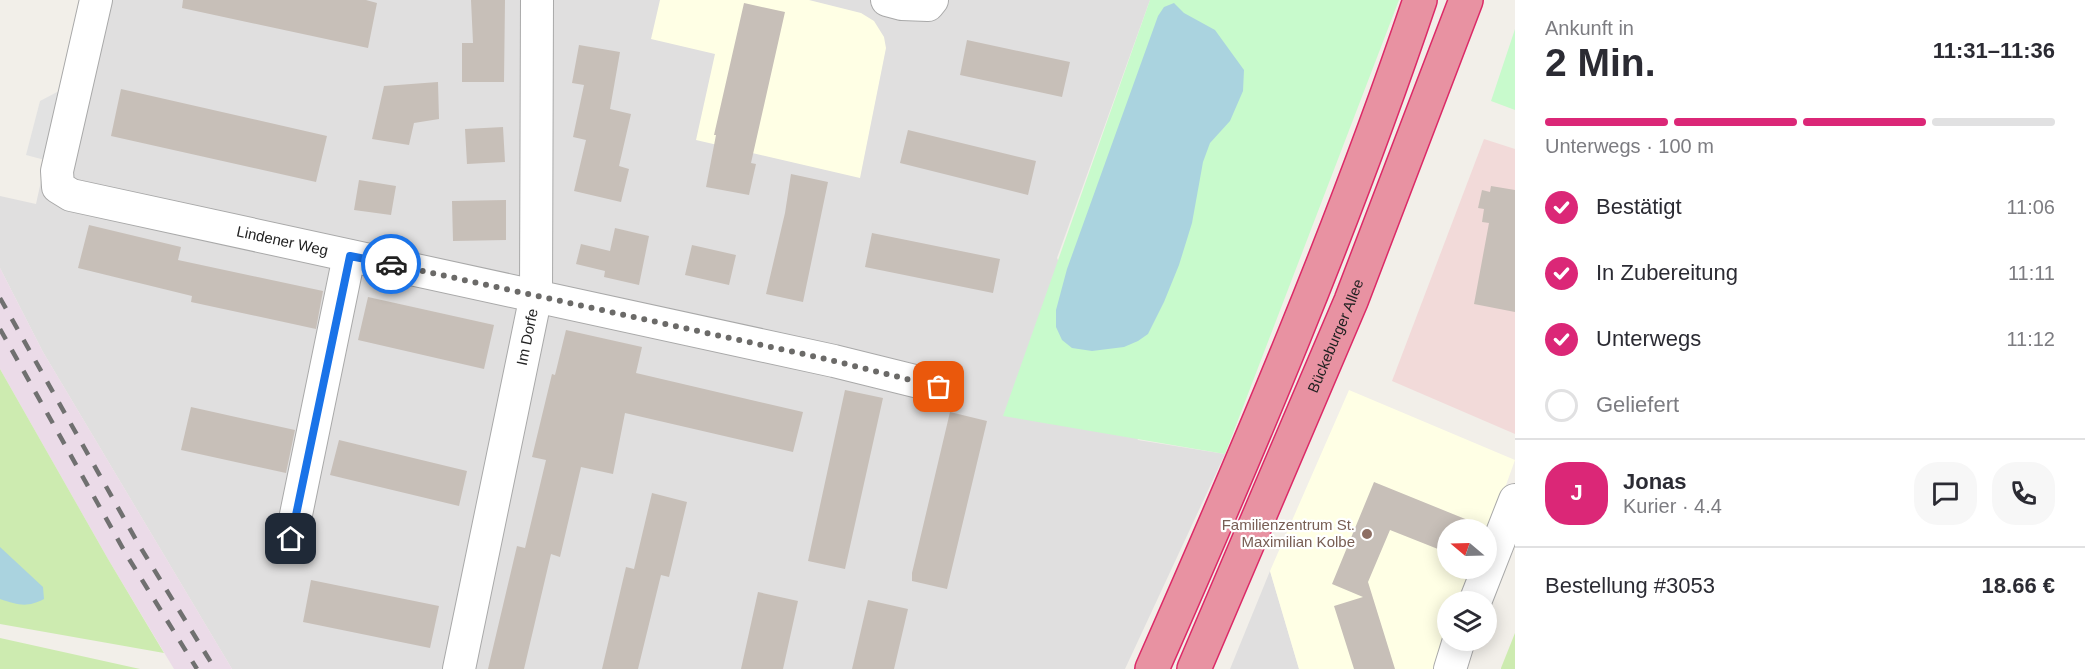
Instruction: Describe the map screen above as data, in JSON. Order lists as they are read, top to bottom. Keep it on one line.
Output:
{"streets":{"highway":["Bückeburger Allee"],"street":["Lindener Weg","Im Dorfe"]},"crossings":[["Lindener Weg","Im Dorfe"]],"places":["Familienzentrum St. Maximilian Kolbe"],"north":"left","page":{"heading":["2 Min.","Ankunft in","11:31–11:36"],"panel":["Jonas","Kurier · 4.4","Bestellung #3053","18.66 €"],"bar":"Unterwegs · 100 m","list":[["Bestätigt","11:06"],["In Zubereitung","11:11"],["Unterwegs","11:12"],"Geliefert"],"round":"J"}}
